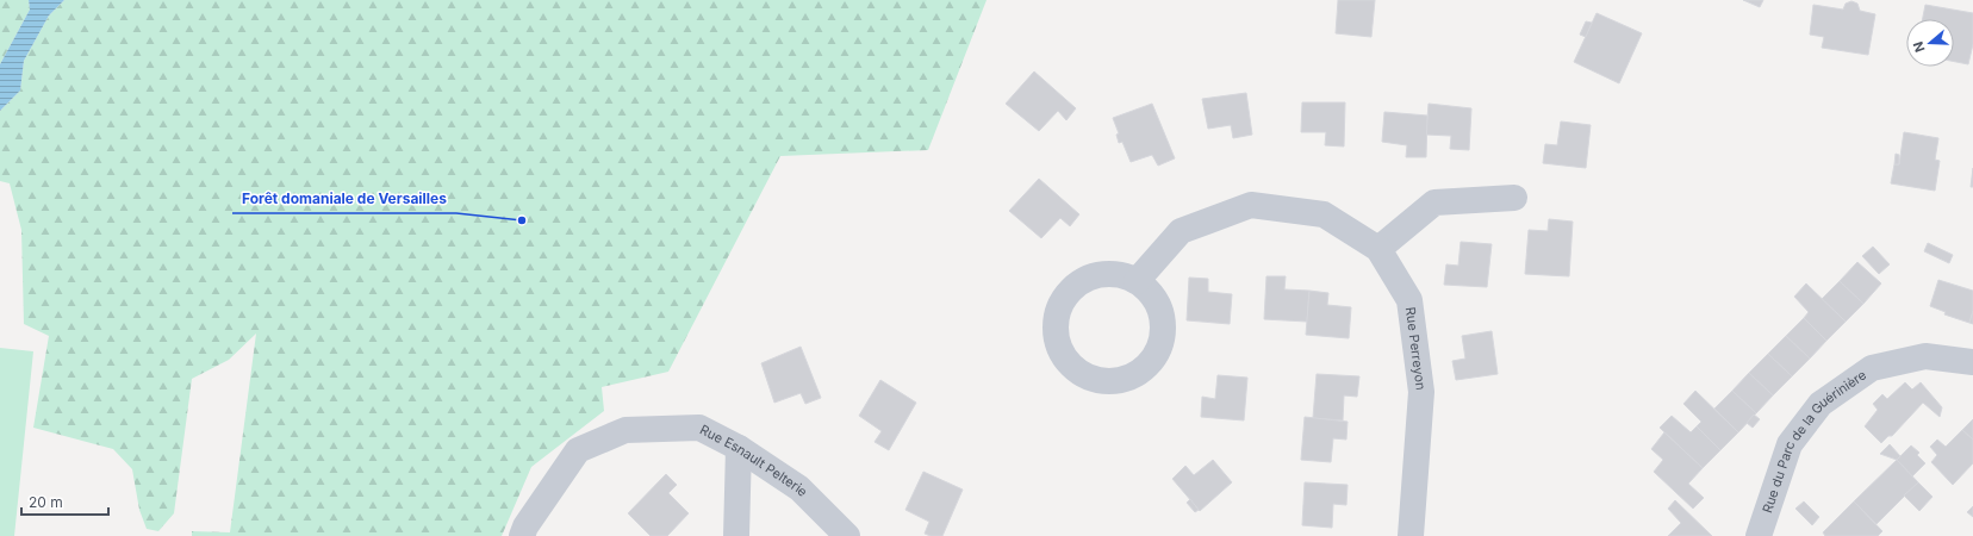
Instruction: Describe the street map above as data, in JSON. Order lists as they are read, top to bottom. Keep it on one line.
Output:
{"streets":{"street":["Rue Perreyon","Rue du Parc de la Guérinière","Rue Esnault Pelterie"]},"places":["Forêt domaniale de Versailles"],"scale_bar":"20 m","north":"left"}
